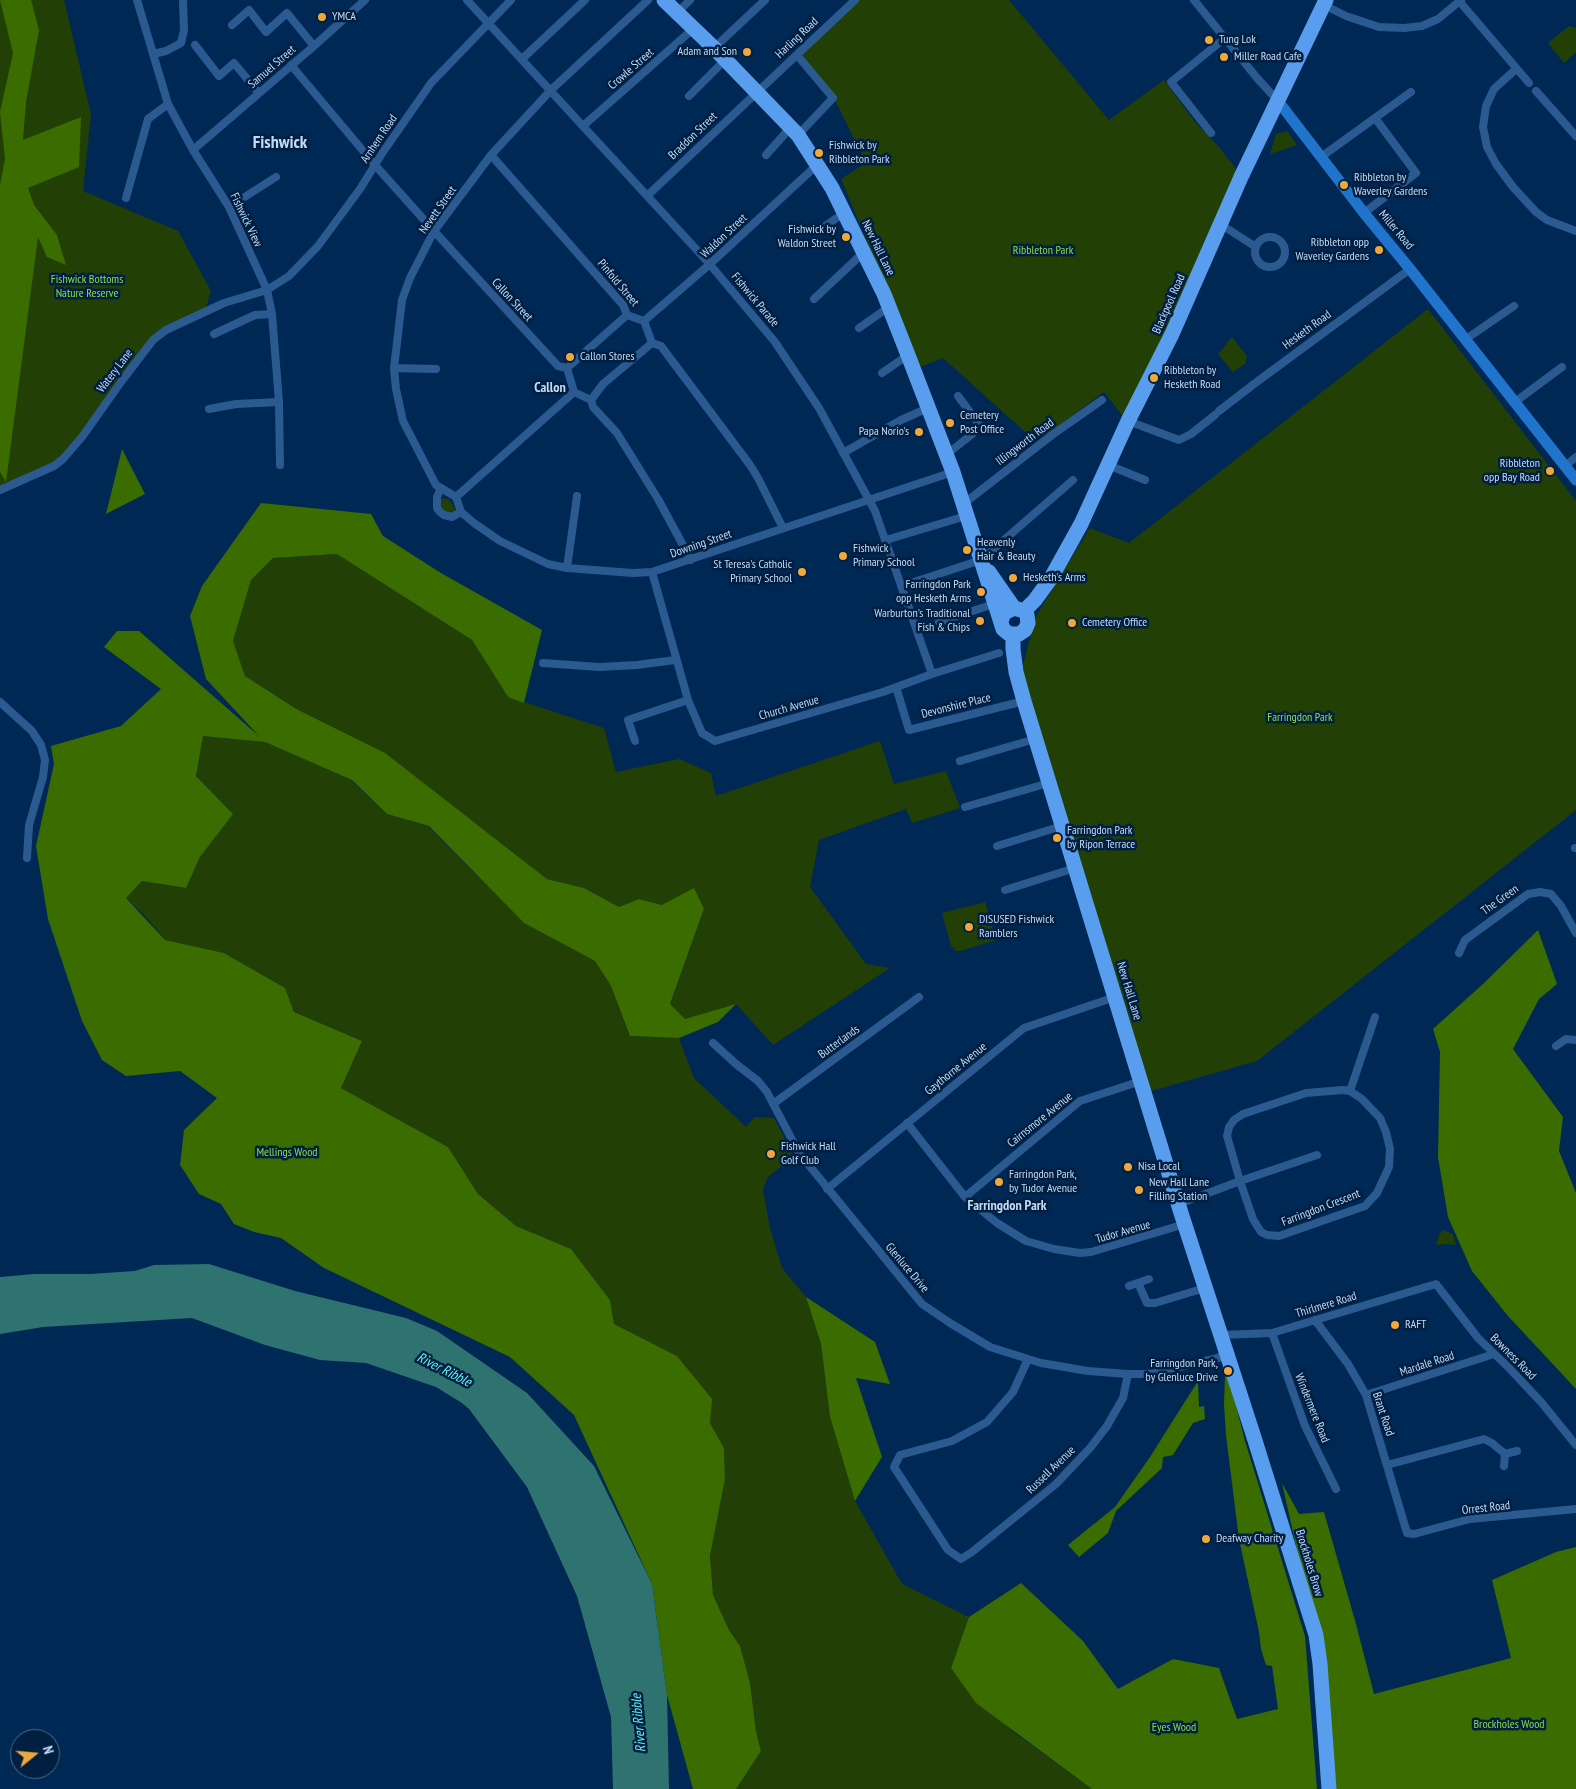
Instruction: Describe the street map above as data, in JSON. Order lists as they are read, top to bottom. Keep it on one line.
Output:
{"streets":{"highway":["New Hall Lane","Blackpool Road","Brockholes Brow"],"street":["Harling Road","Samuel Street","Crowle Street","Braddon Street","Arnhem Road","Nevett Street","Fishwick View","Miller Road","Waldon Street","Pinfold Street","Callon Street","Fishwick Parade","Hesketh Road","Watery Lane","Illingworth Road","Downing Street","Devonshire Place","Church Avenue","The Green","Butterlands","Gaythorne Avenue","Cairnsmore Avenue","Farringdon Crescent","Tudor Avenue","Glenluce Drive","Thirlmere Road","Bowness Road","Mardale Road","Windermere Road","Brant Road","Russell Avenue","Orrest Road"]},"crossings":[["Harling Road","Braddon Street"],["Harling Road","New Hall Lane"],["Samuel Street","Fishwick View"],["Samuel Street","Callon Street"],["Crowle Street","New Hall Lane"],["Crowle Street","Fishwick Parade"],["Braddon Street","New Hall Lane"],["Braddon Street","Fishwick Parade"],["Arnhem Road","Fishwick View"],["Arnhem Road","Callon Street"],["Arnhem Road","Fishwick Parade"],["Arnhem Road","Watery Lane"],["Nevett Street","Pinfold Street"],["Nevett Street","Callon Street"],["Nevett Street","Fishwick Parade"],["Fishwick View","Watery Lane"],["Miller Road","Blackpool Road"],["Miller Road","Hesketh Road"],["Waldon Street","New Hall Lane"],["Waldon Street","Pinfold Street"],["Waldon Street","Fishwick Parade"],["New Hall Lane","Blackpool Road"],["New Hall Lane","Illingworth Road"],["New Hall Lane","Downing Street"],["New Hall Lane","Devonshire Place"],["New Hall Lane","Gaythorne Avenue"],["New Hall Lane","Cairnsmore Avenue"],["New Hall Lane","Tudor Avenue"],["New Hall Lane","Glenluce Drive"],["New Hall Lane","Thirlmere Road"],["New Hall Lane","Brockholes Brow"],["Pinfold Street","Downing Street"],["Fishwick Parade","Downing Street"],["Fishwick Parade","Church Avenue"],["Blackpool Road","Hesketh Road"],["Downing Street","Church Avenue"],["Devonshire Place","Church Avenue"],["Butterlands","Glenluce Drive"],["Gaythorne Avenue","Tudor Avenue"],["Gaythorne Avenue","Glenluce Drive"],["Cairnsmore Avenue","Tudor Avenue"],["Glenluce Drive","Russell Avenue"],["Glenluce Drive","Brockholes Brow"],["Thirlmere Road","Bowness Road"],["Thirlmere Road","Windermere Road"],["Thirlmere Road","Brant Road"],["Bowness Road","Mardale Road"],["Mardale Road","Brant Road"],["Brant Road","Orrest Road"]],"districts":["Fishwick","Callon","Farringdon Park"],"water":["River Ribble"],"parks":["Ribbleton Park","Fishwick Bottoms Nature Reserve","Farringdon Park","Mellings Wood","Brockholes Wood","Eyes Wood"],"places":["YMCA","Tung Lok","Adam and Son","Miller Road Cafe","Fishwick by Ribbleton Park","Ribbleton by Waverley Gardens","Fishwick by Waldon Street","Ribbleton opp Waverley Gardens","Callon Stores","Ribbleton by Hesketh Road","Cemetery Post Office","Papa Norio's","Ribbleton opp Bay Road","Heavenly Hair & Beauty","Fishwick Primary School","St Teresa's Catholic Primary School","Hesketh's Arms","Farringdon Park opp Hesketh Arms","Warburton's Traditional Fish & Chips","Cemetery Office","Farringdon Park by Ripon Terrace","DISUSED Fishwick Ramblers","Fishwick Hall Golf Club","Nisa Local","Farringdon Park, by Tudor Avenue","New Hall Lane Filling Station","RAFT","Farringdon Park, by Glenluce Drive","Deafway Charity"],"north":"right"}
